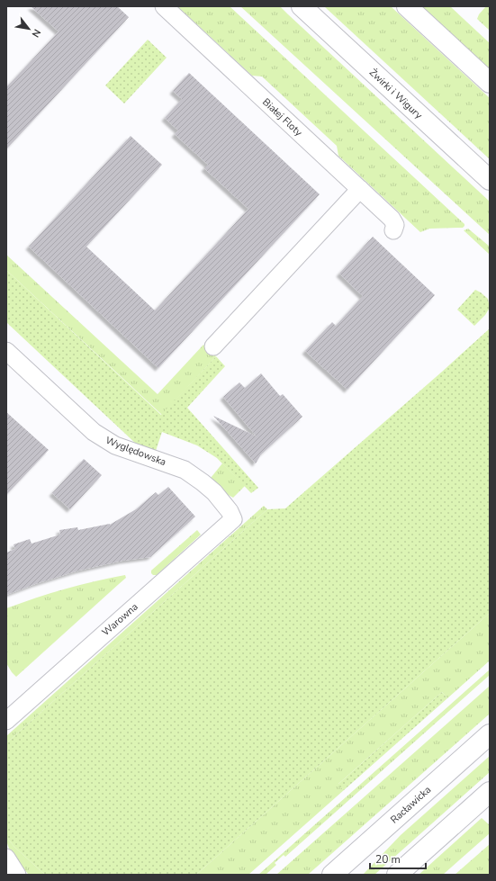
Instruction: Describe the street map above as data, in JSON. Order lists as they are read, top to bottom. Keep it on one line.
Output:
{"streets":{"main road":["Żwirki i Wigury","Racławicka"],"street":["Białej Floty","Wyględowska","Warowna"]},"crossings":[["Wyględowska","Warowna"]],"scale_bar":"20 m","north":"bottom right"}
